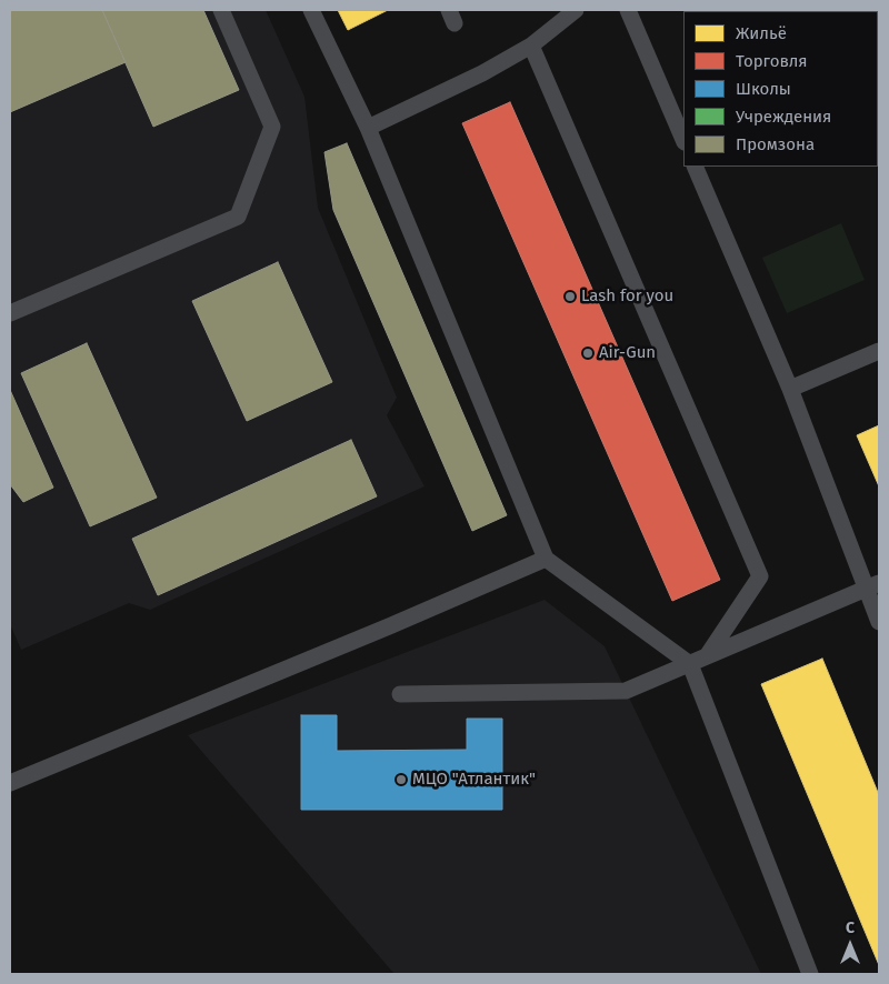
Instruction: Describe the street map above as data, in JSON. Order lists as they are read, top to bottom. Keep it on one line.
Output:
{"places":["Lash for you","Air-Gun","МЦО \"Атлантик\""],"legend":["Жильё","Торговля","Школы","Учреждения","Промзона"],"north":"top"}
